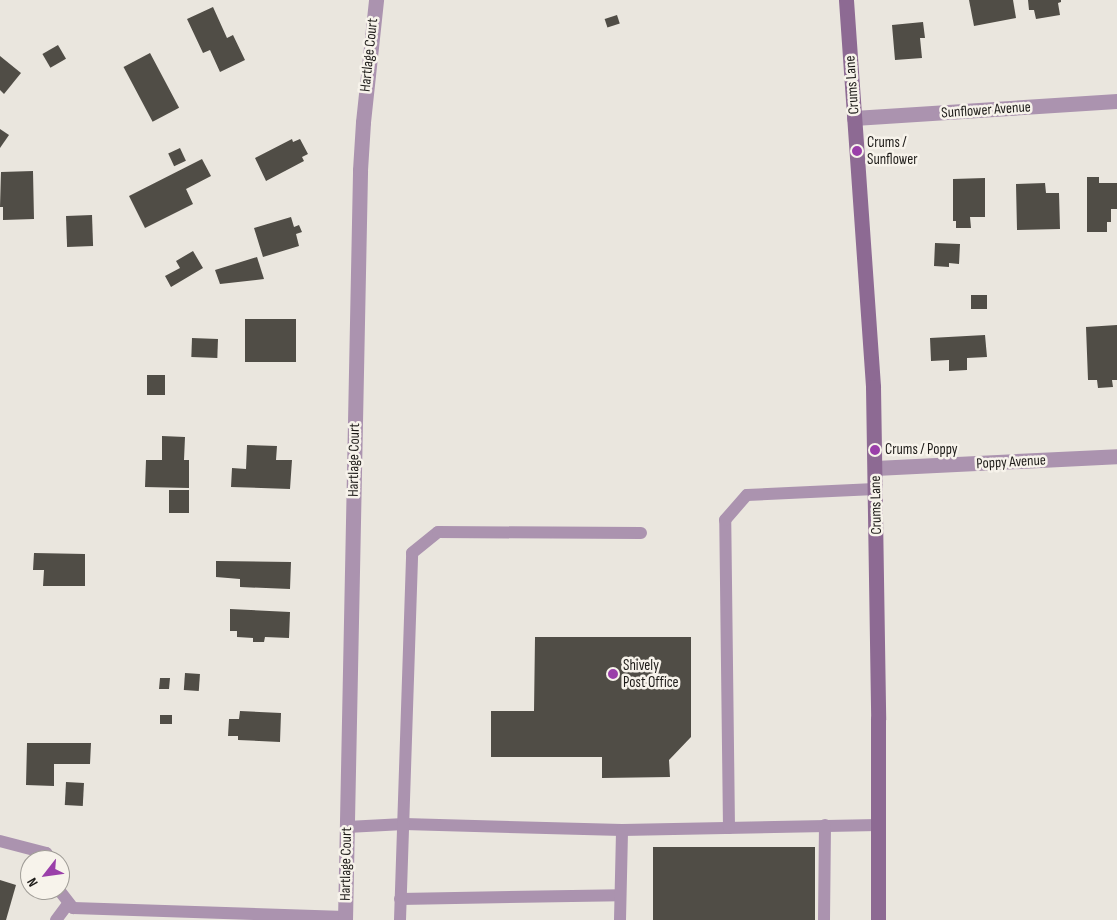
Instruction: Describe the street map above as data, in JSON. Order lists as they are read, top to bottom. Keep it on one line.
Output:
{"streets":{"main road":["Crums Lane"],"street":["Hartlage Court","Sunflower Avenue","Poppy Avenue"]},"crossings":[["Crums Lane","Sunflower Avenue"],["Crums Lane","Poppy Avenue"]],"places":["Crums / Sunflower","Crums / Poppy","Shively Post Office"],"north":"bottom left"}
